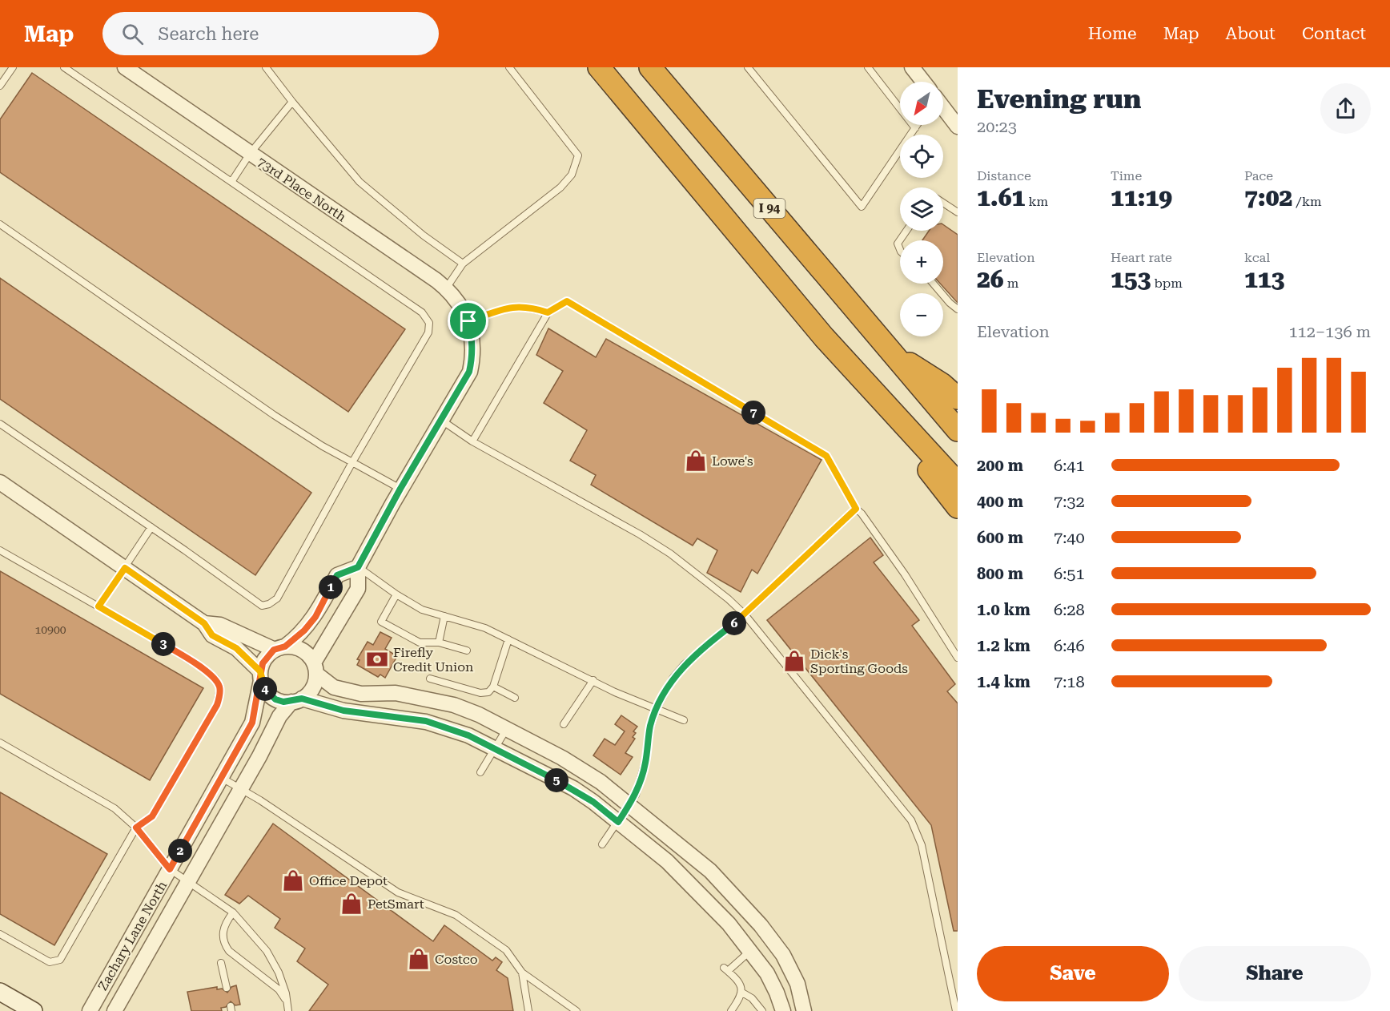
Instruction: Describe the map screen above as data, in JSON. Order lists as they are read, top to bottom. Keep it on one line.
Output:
{"streets":{"highway":["I 94"],"street":["73rd Place North","Zachary Lane North"]},"places":{"shop":["Lowe's","Dick's Sporting Goods","Office Depot","PetSmart","Costco"],"bank":["Firefly Credit Union"]},"house_numbers":["10900"],"north":"bottom left","page":{"header":"Map","search":"Search here","nav":["Home","Map","About","Contact"],"heading":["Evening run","20:23"],"map_buttons":["+","−"],"stats":[["Distance","1.61 km"],["Time","11:19"],["Pace","7:02 /km"],["Elevation","26 m"],["Heart rate","153 bpm"],["kcal","113"]],"chart":["Elevation","112–136 m"],"pins":["7","1","6","3","4","5","2"],"list":[{"name":"200 m","note":"6:41"},{"name":"400 m","note":"7:32"},{"name":"600 m","note":"7:40"},{"name":"800 m","note":"6:51"},{"name":"1.0 km","note":"6:28"},{"name":"1.2 km","note":"6:46"},{"name":"1.4 km","note":"7:18"}],"buttons":["Save","Share"]}}
